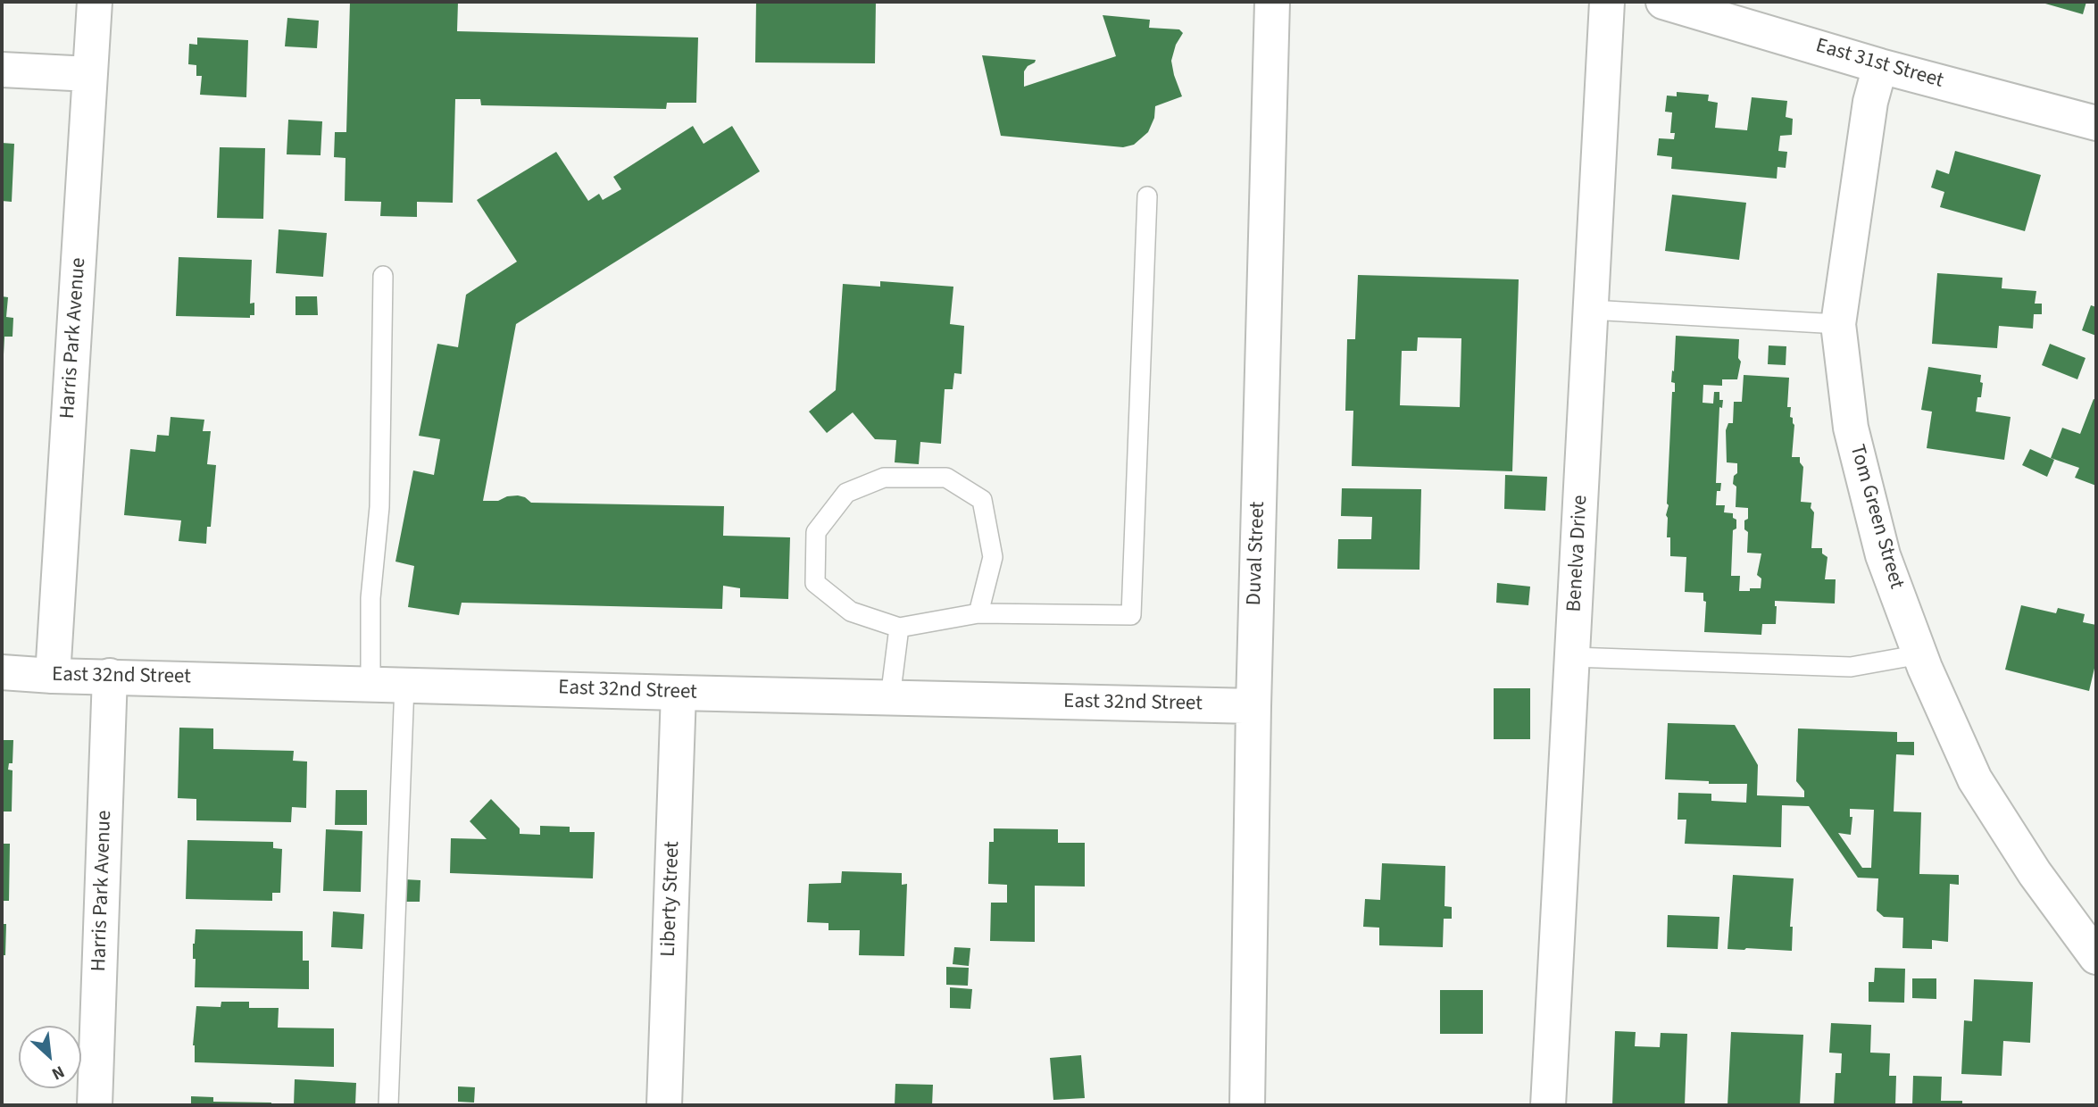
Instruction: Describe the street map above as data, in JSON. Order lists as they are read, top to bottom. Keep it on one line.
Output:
{"streets":{"street":["East 31st Street","Harris Park Avenue","Tom Green Street","Duval Street","Benelva Drive","East 32nd Street","Liberty Street"]},"crossings":[["East 31st Street","Tom Green Street"],["Harris Park Avenue","East 32nd Street"],["Duval Street","East 32nd Street"],["East 32nd Street","Liberty Street"]],"north":"bottom right"}
